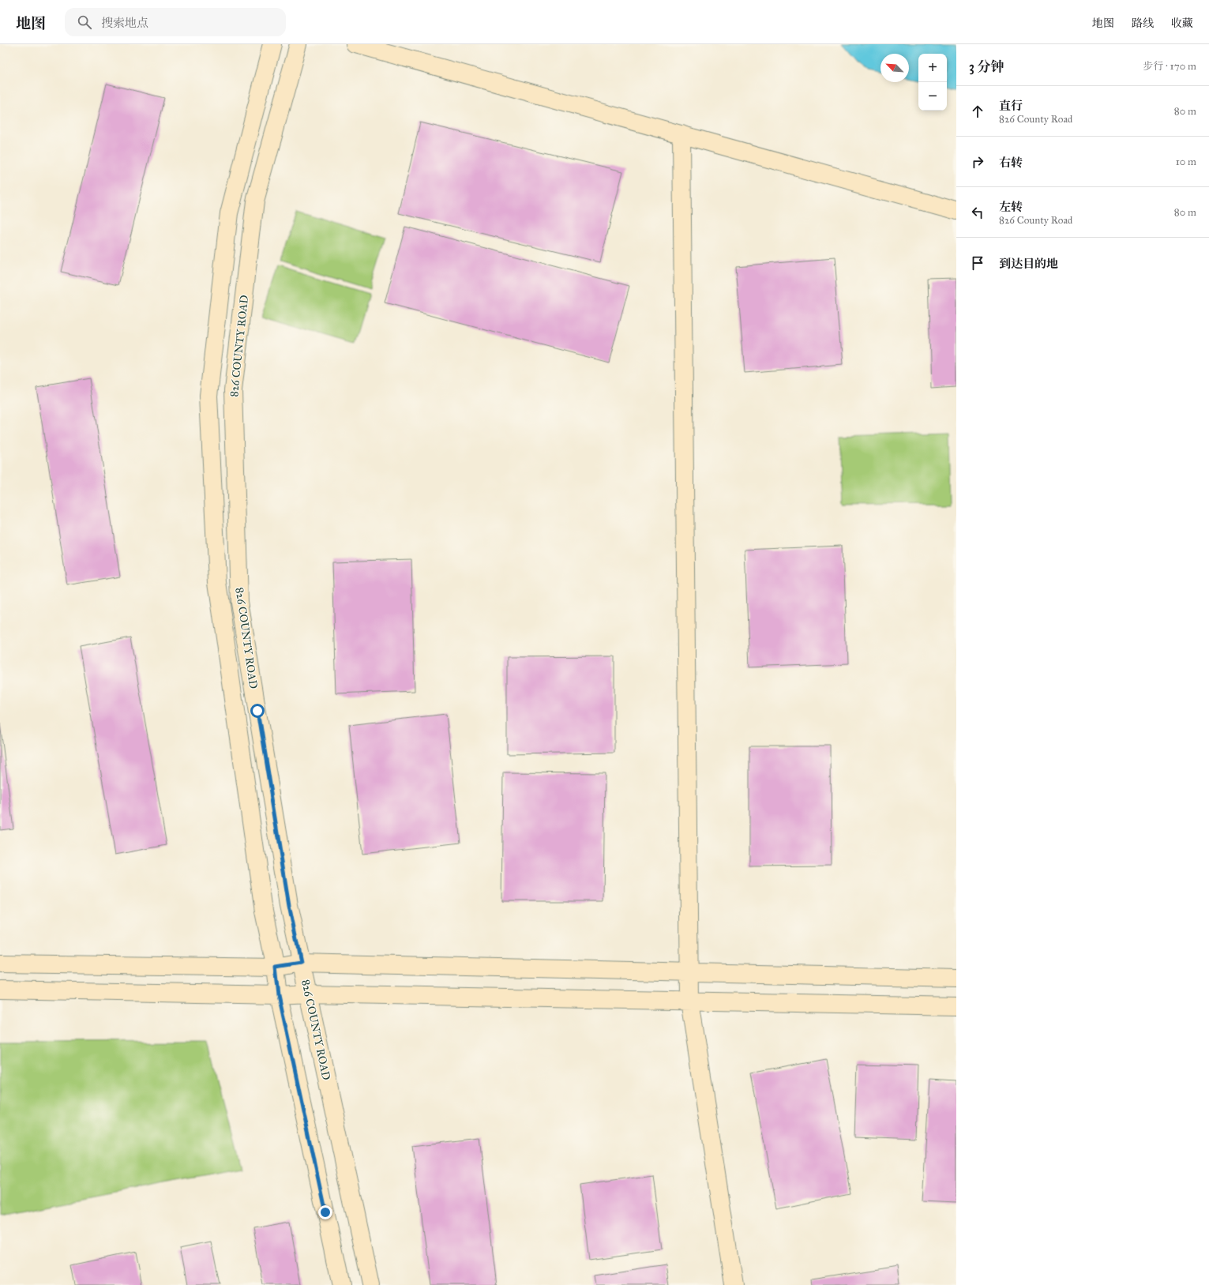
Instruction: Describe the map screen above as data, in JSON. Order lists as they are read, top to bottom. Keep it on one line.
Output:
{"streets":{"street":["826 COUNTY ROAD"]},"north":"top left","page":{"header":"地图","search":"搜索地点","nav":["地图","路线","收藏"],"heading":["3 分钟","步行 · 170 m"],"map_buttons":["+","−"],"list":[["直行","826 County Road","80 m"],["右转","10 m"],["左转","826 County Road","80 m"],"到达目的地"]}}
